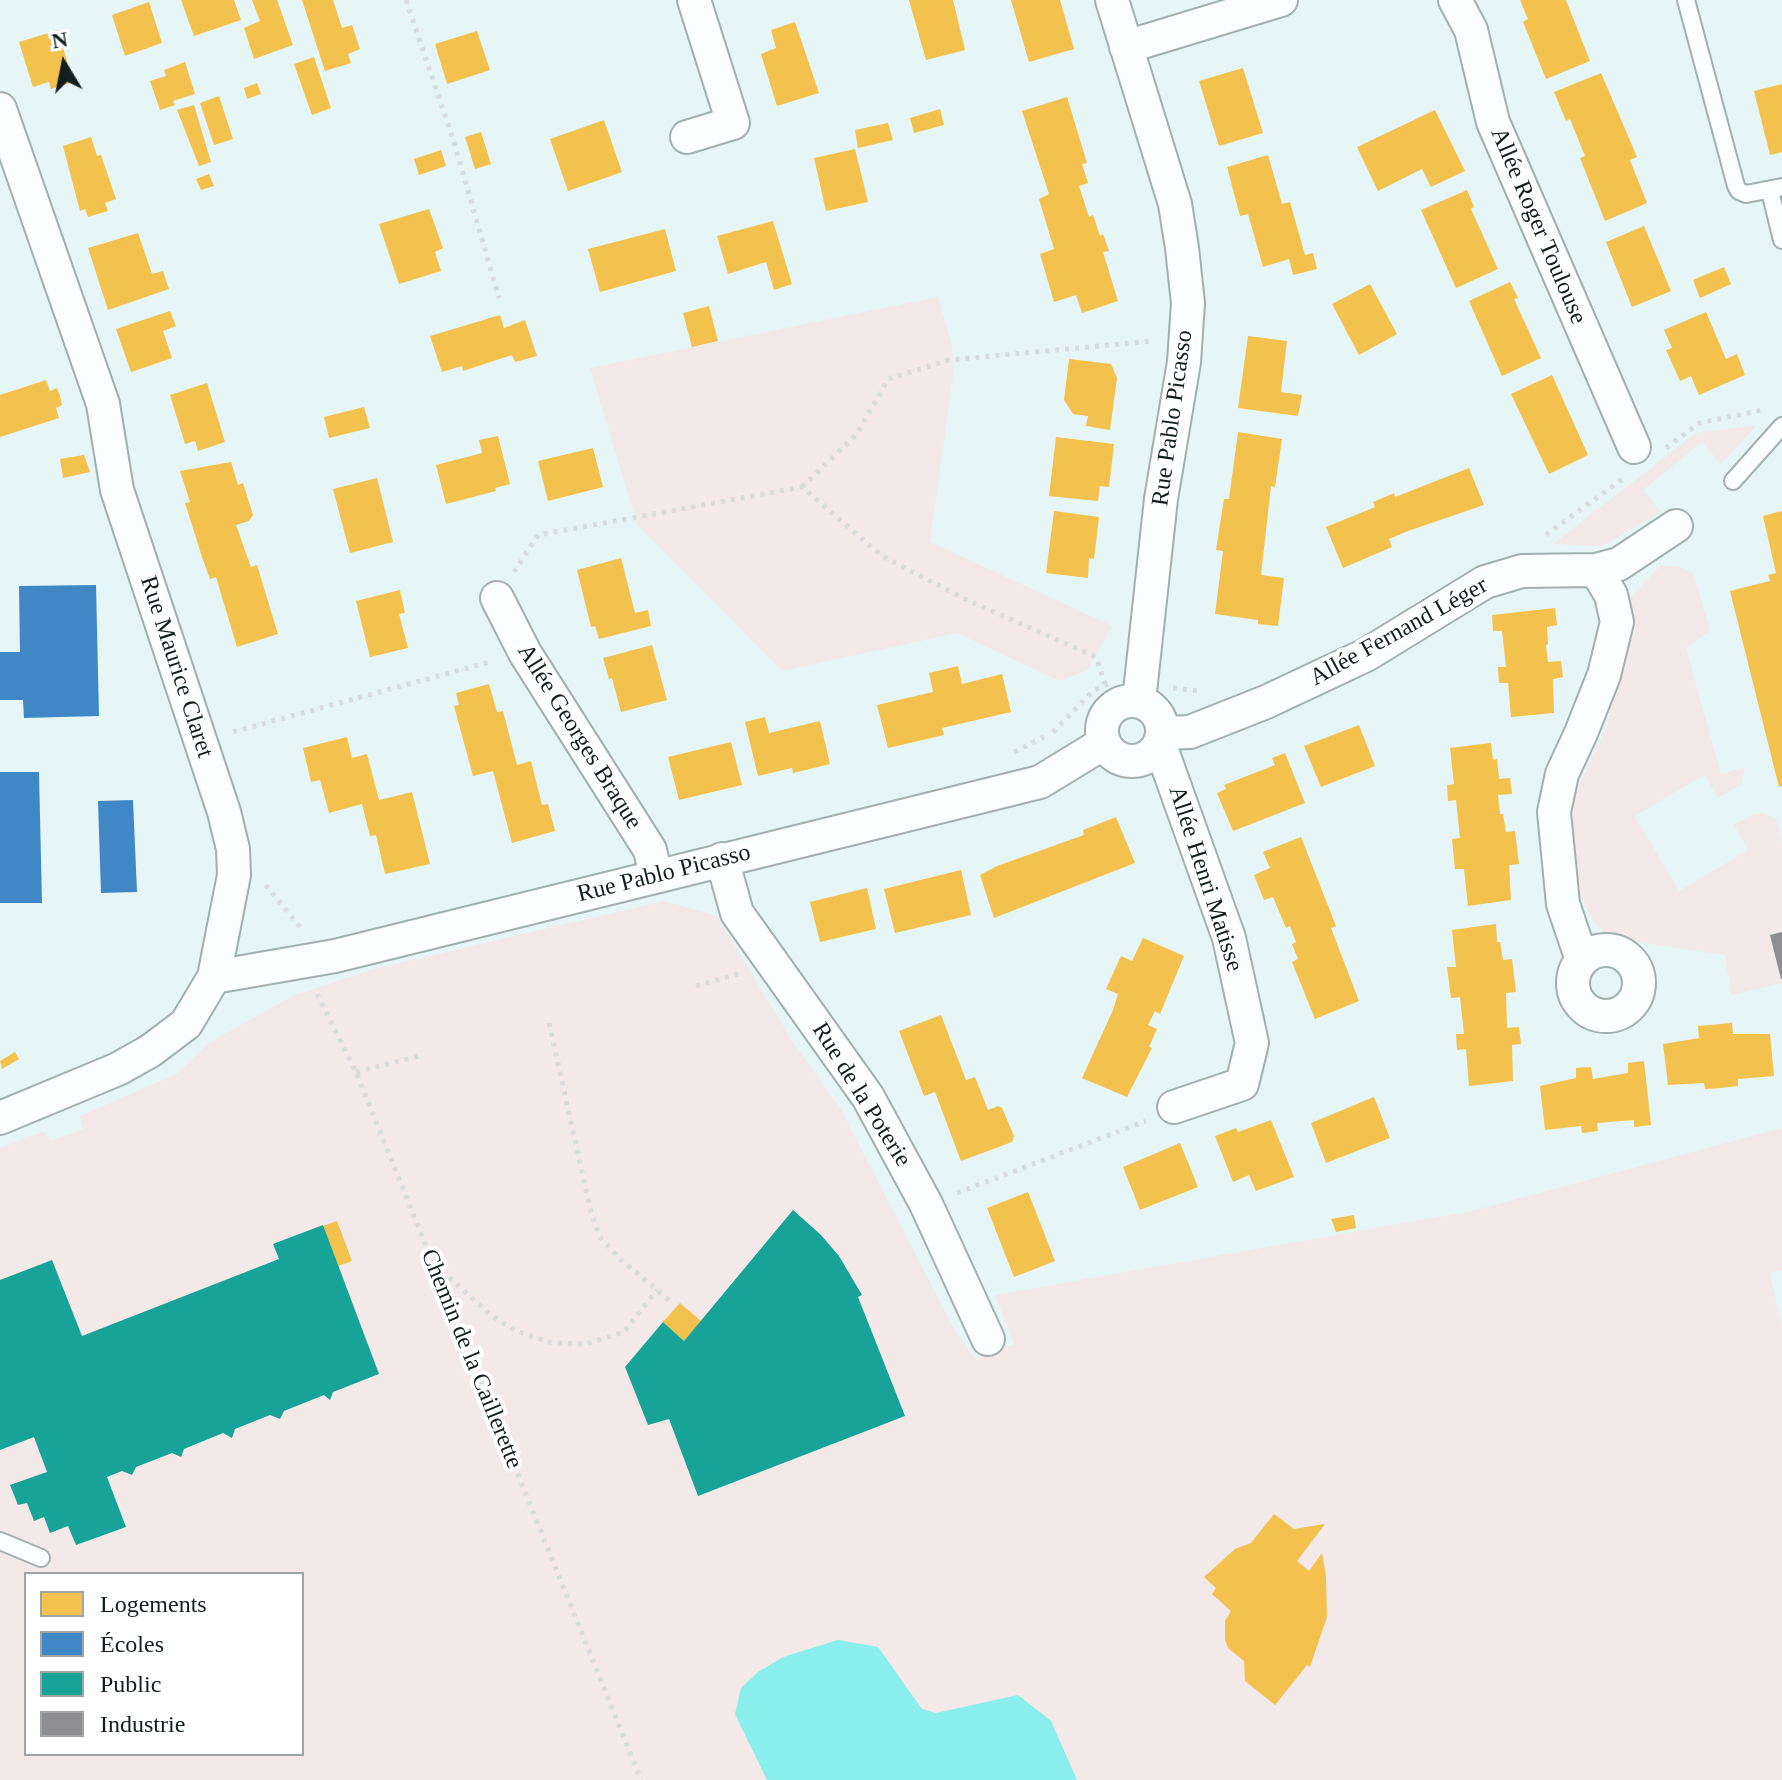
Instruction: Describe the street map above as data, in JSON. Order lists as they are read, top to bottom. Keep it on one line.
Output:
{"streets":{"street":["Allée Roger Toulouse","Rue Pablo Picasso","Allée Fernand Léger","Rue Maurice Claret","Allée Georges Braque","Allée Henri Matisse","Rue de la Poterie"],"path":["Chemin de la Caillerette"]},"crossings":[["Rue Pablo Picasso","Allée Fernand Léger"],["Rue Pablo Picasso","Rue Maurice Claret"],["Rue Pablo Picasso","Allée Georges Braque"],["Rue Pablo Picasso","Allée Henri Matisse"],["Rue Pablo Picasso","Rue de la Poterie"],["Rue Pablo Picasso","Chemin de la Caillerette"],["Allée Fernand Léger","Allée Henri Matisse"]],"legend":["Logements","Écoles","Public","Industrie"],"north":"top"}
